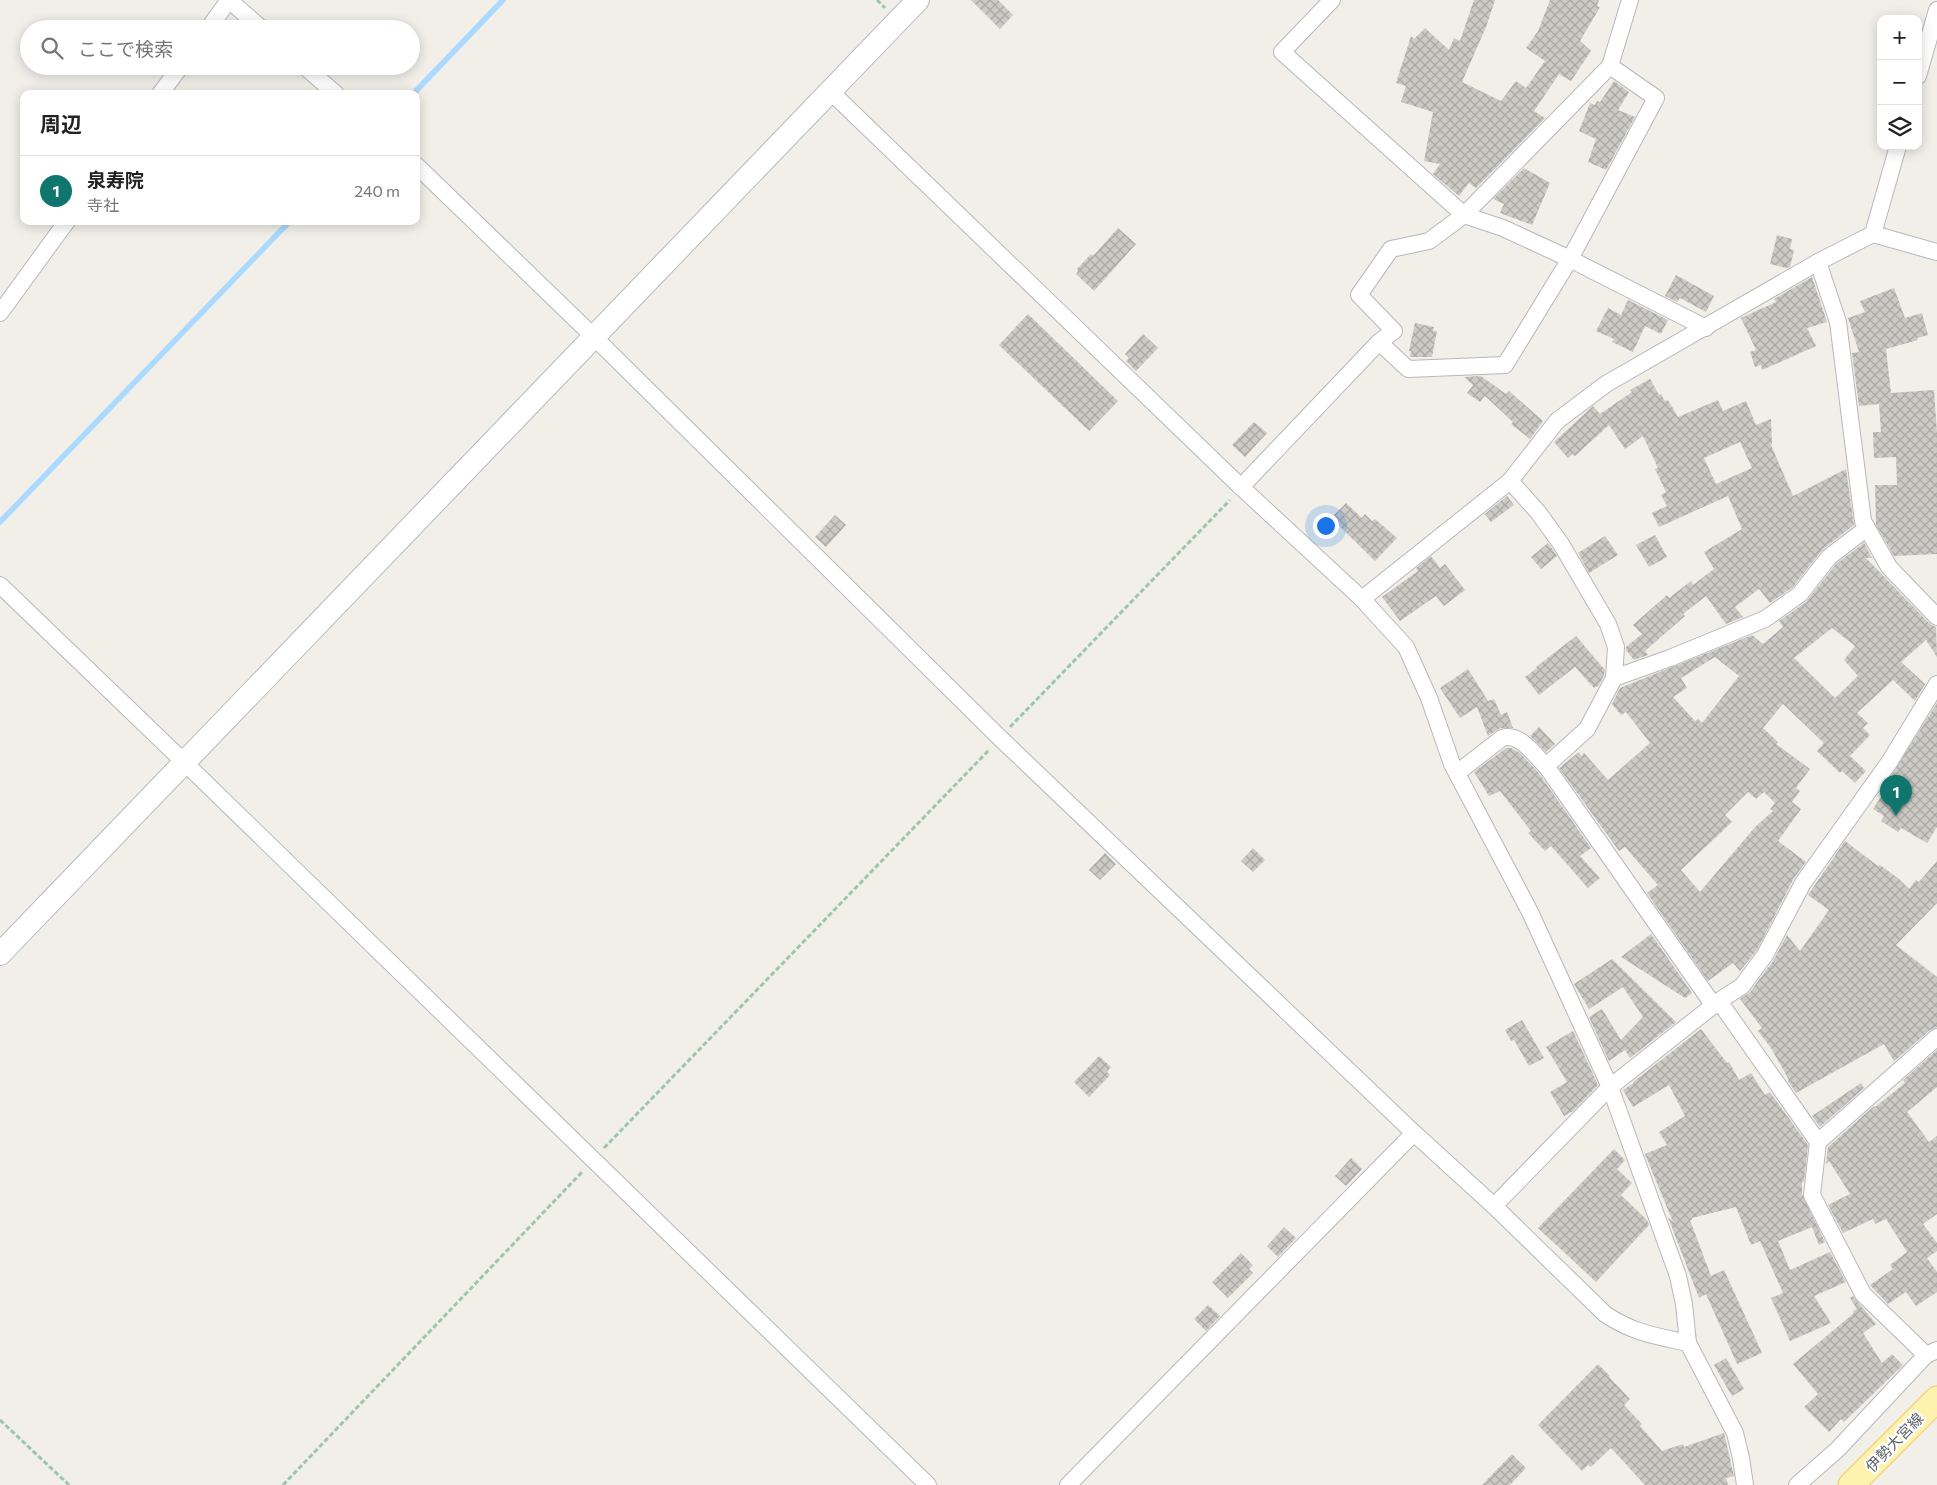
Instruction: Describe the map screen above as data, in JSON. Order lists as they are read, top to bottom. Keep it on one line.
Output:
{"streets":{"main road":["伊勢大宮線"]},"page":{"map_buttons":["+","−"],"search":"ここで検索","heading":"周辺","list":[{"mark":"1","name":"泉寿院","note":"寺社","value":"240 m"}],"pins":"1"}}
